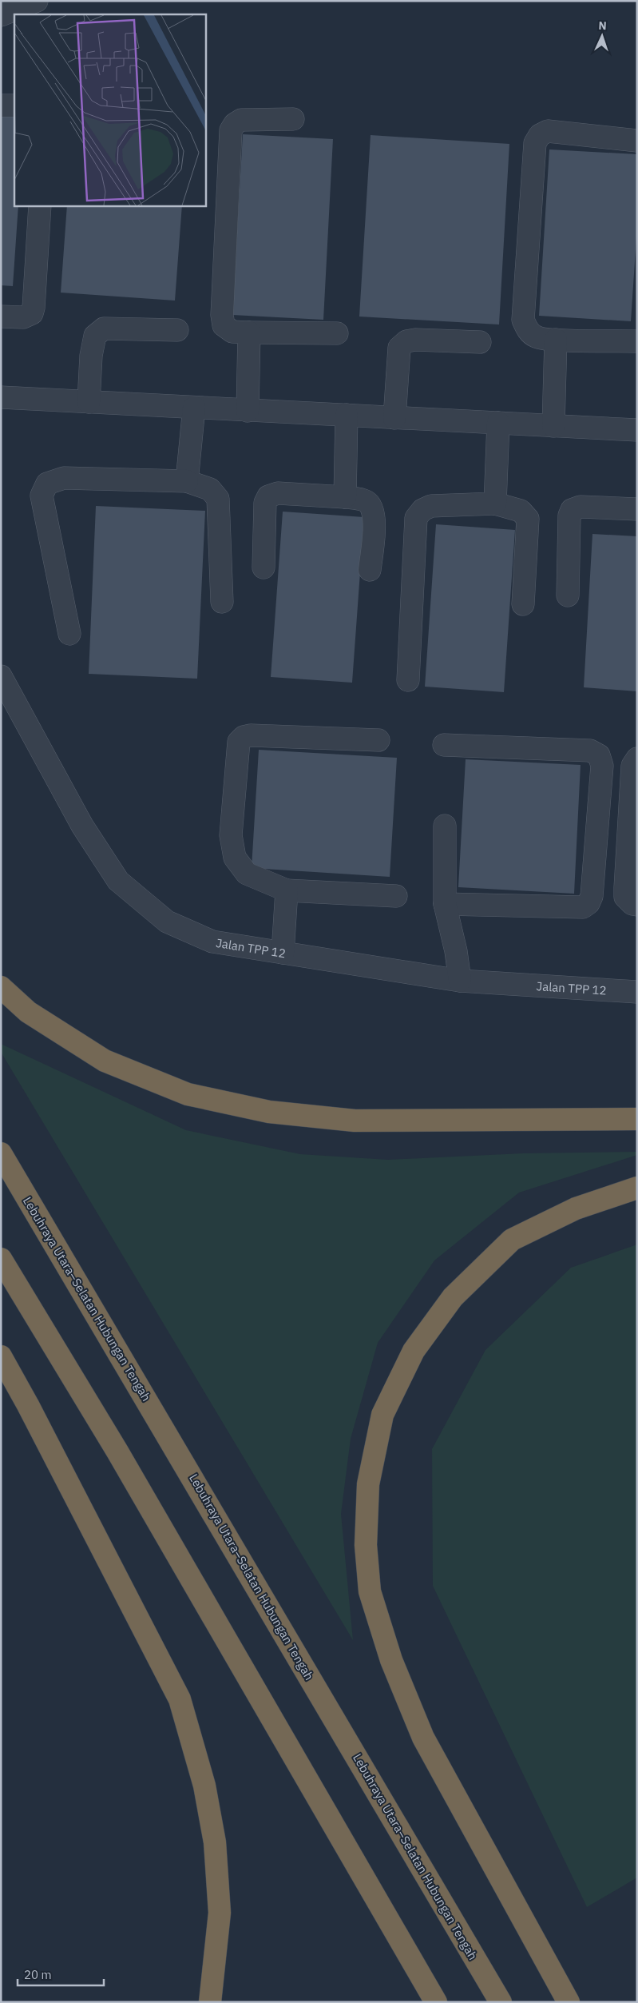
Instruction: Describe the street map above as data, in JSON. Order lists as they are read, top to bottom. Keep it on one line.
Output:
{"streets":{"highway":["Lebuhraya Utara–Selatan Hubungan Tengah"],"street":["Jalan TPP 12"]},"scale_bar":"20 m","north":"top"}
